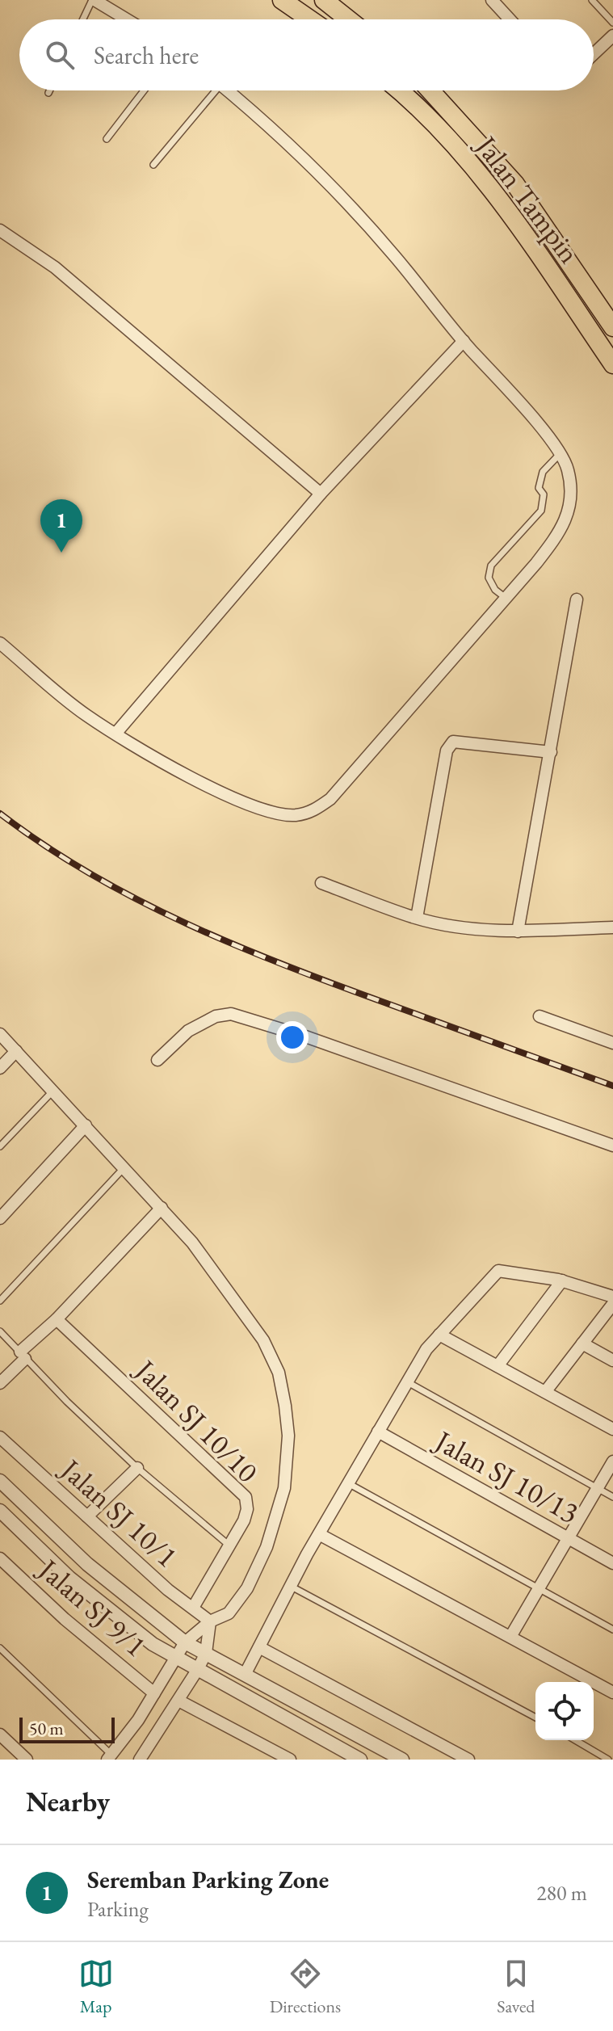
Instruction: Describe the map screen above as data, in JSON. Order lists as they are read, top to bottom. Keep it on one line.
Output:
{"streets":{"highway":["Jalan Tampin"],"street":["Jalan SJ 10/10","Jalan SJ 10/13","Jalan SJ 10/1","Jalan SJ 9/1"]},"crossings":[["Jalan SJ 10/10","Jalan SJ 10/1"]],"scale_bar":"50 m","page":{"search":"Search here","pins":"1","scale":"50 m","heading":"Nearby","list":[{"mark":"1","name":"Seremban Parking Zone","note":"Parking","value":"280 m"}],"nav":["Map","Directions","Saved"]}}
